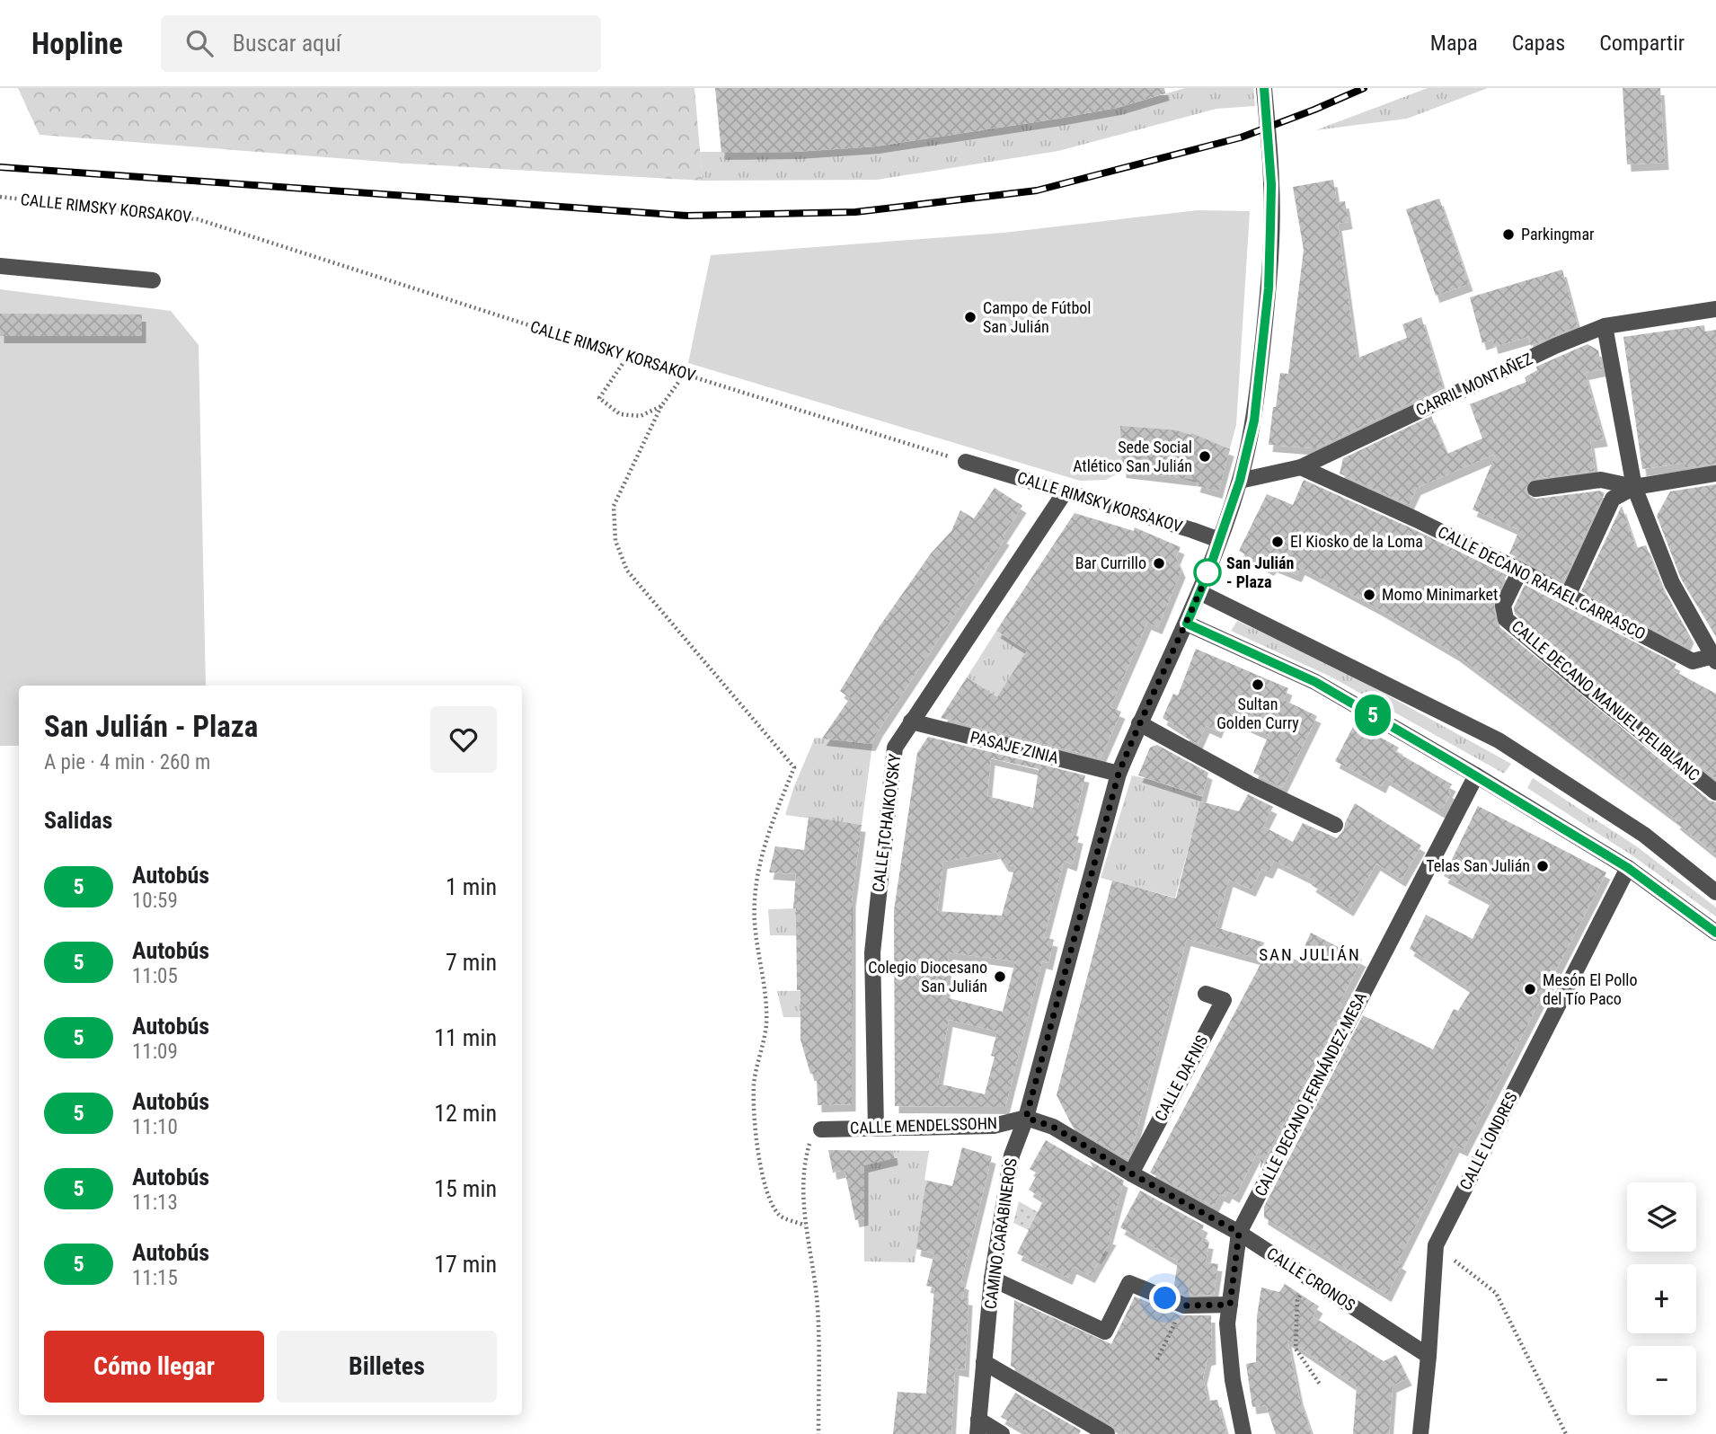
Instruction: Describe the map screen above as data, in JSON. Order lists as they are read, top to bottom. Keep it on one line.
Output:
{"streets":{"street":["CALLE RIMSKY KORSAKOV","CARRIL MONTAÑEZ","CALLE DECANO RAFAEL CARRASCO","CALLE DECANO MANUEL PELIBLANC","PASAJE ZINIA","CALLE TCHAIKOVSKY","CALLE DAFNIS","CALLE DECANO FERNÁNDEZ MESA","CALLE MENDELSSOHN","CALLE LONDRES","CAMINO CARABINEROS","CALLE CRONOS"]},"crossings":[["CALLE RIMSKY KORSAKOV","CALLE TCHAIKOVSKY"],["CALLE RIMSKY KORSAKOV","CAMINO CARABINEROS"],["CARRIL MONTAÑEZ","CALLE DECANO RAFAEL CARRASCO"],["CARRIL MONTAÑEZ","CAMINO CARABINEROS"],["CALLE DECANO RAFAEL CARRASCO","CALLE DECANO MANUEL PELIBLANC"],["PASAJE ZINIA","CALLE TCHAIKOVSKY"],["PASAJE ZINIA","CAMINO CARABINEROS"],["CALLE TCHAIKOVSKY","CALLE MENDELSSOHN"],["CALLE DAFNIS","CALLE CRONOS"],["CALLE DECANO FERNÁNDEZ MESA","CALLE CRONOS"],["CALLE MENDELSSOHN","CAMINO CARABINEROS"],["CALLE MENDELSSOHN","CALLE CRONOS"],["CALLE LONDRES","CALLE CRONOS"],["CAMINO CARABINEROS","CALLE CRONOS"]],"districts":["SAN JULIÁN"],"places":["Parkingmar","Campo de Fútbol San Julián","Sede Social Atlético San Julián","El Kiosko de la Loma","Bar Currillo","San Julián - Plaza","Momo Minimarket","Sultan Golden Curry","Telas San Julián","Colegio Diocesano San Julián","Mesón El Pollo del Tío Paco"],"lines":["bus line 5"],"page":{"header":"Hopline","search":"Buscar aquí","nav":["Mapa","Capas","Compartir"],"on_map":"5","heading":[["San Julián - Plaza","A pie · 4 min · 260 m"],"Salidas"],"list":[{"mark":"5","name":"Autobús","note":"10:59","value":"1 min"},{"mark":"5","name":"Autobús","note":"11:05","value":"7 min"},{"mark":"5","name":"Autobús","note":"11:09","value":"11 min"},{"mark":"5","name":"Autobús","note":"11:10","value":"12 min"},{"mark":"5","name":"Autobús","note":"11:13","value":"15 min"},{"mark":"5","name":"Autobús","note":"11:15","value":"17 min"}],"map_buttons":["+","−"],"buttons":["Cómo llegar","Billetes"]}}
